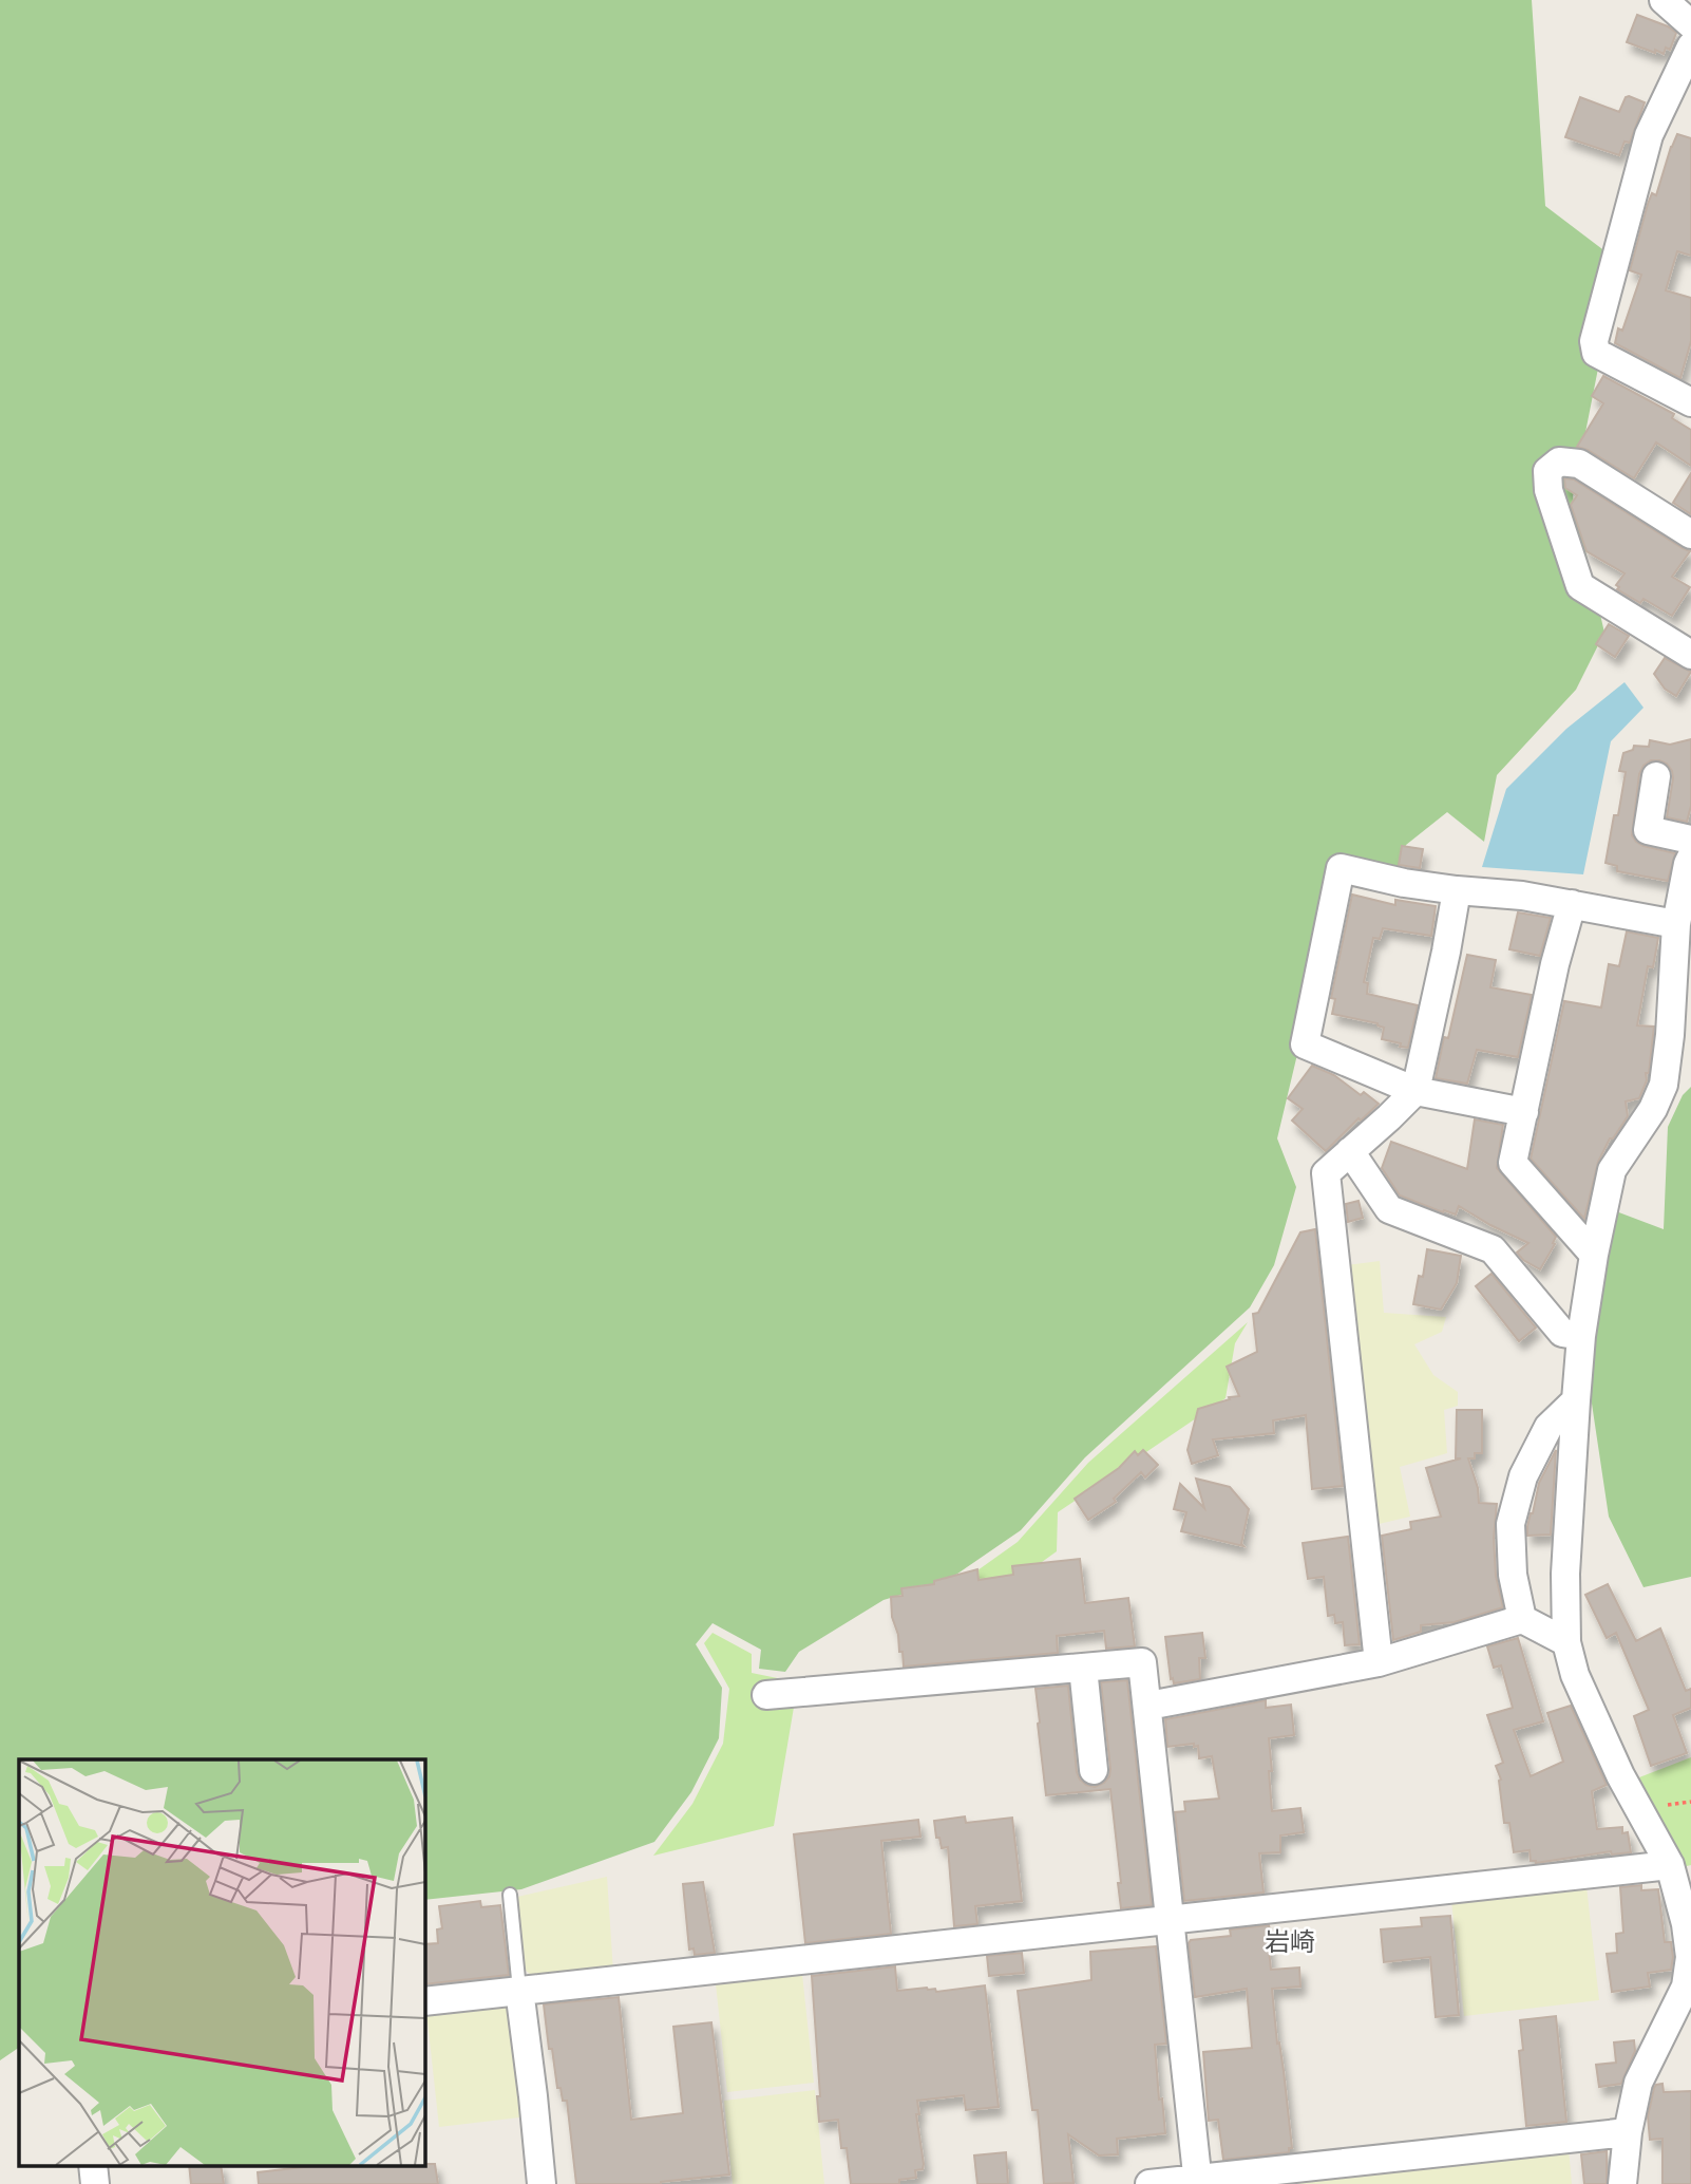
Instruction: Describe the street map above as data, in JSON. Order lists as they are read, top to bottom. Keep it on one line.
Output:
{"districts":["岩崎"]}
